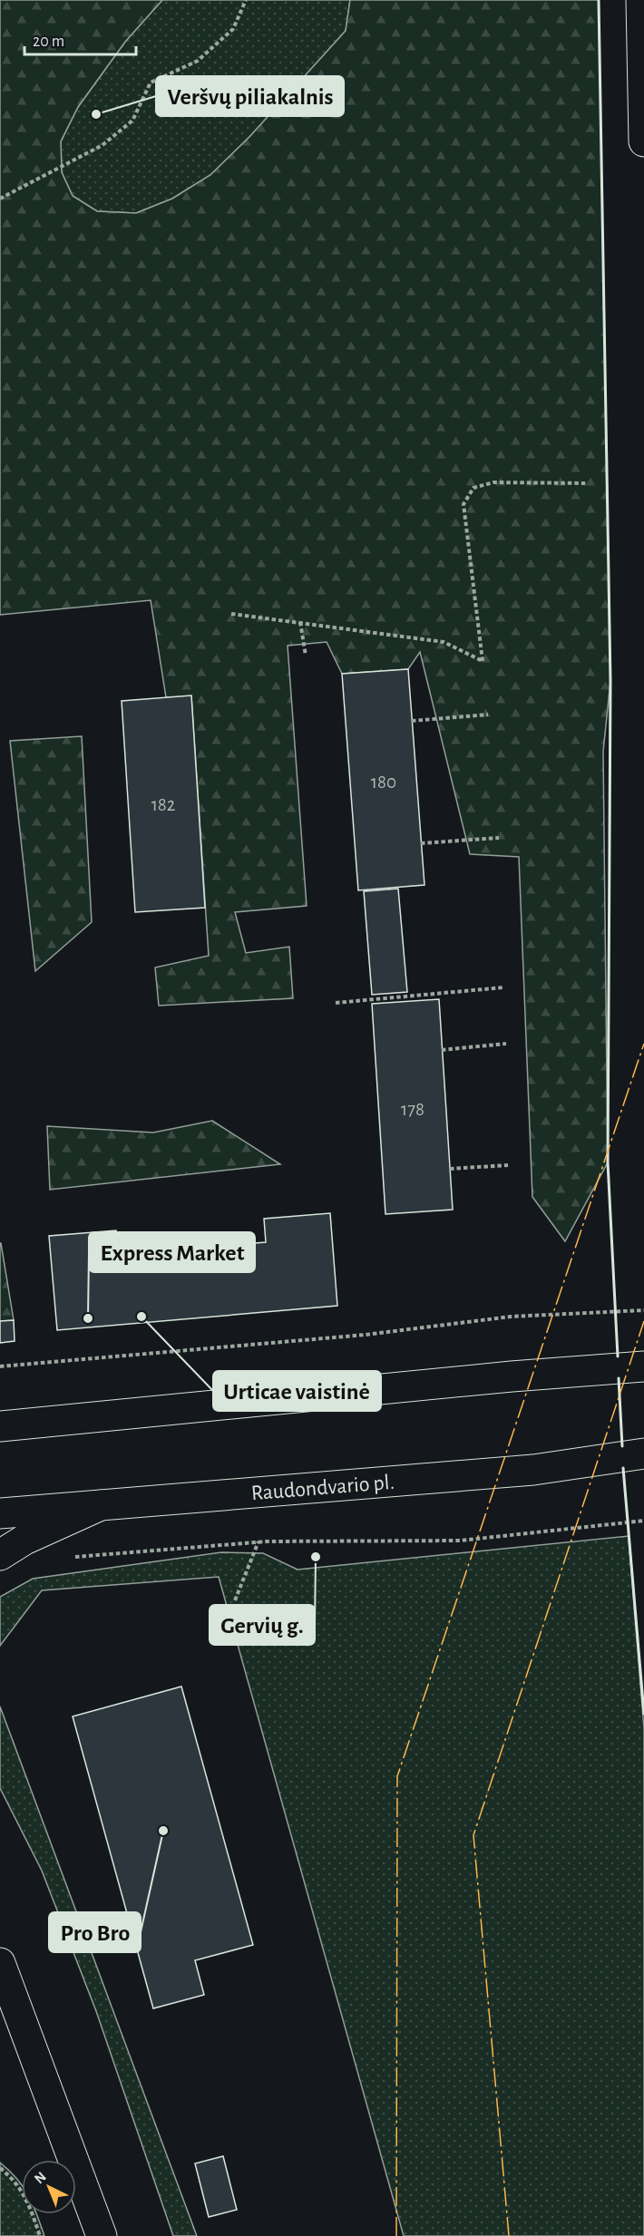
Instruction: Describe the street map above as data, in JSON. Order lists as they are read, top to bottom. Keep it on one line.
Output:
{"streets":{"main road":["Raudondvario pl."]},"places":["Veršvų piliakalnis","Urticae vaistinė","Express Market","Gervių g.","Pro Bro"],"house_numbers":["180","182","178"],"scale_bar":"20 m","north":"top left"}
